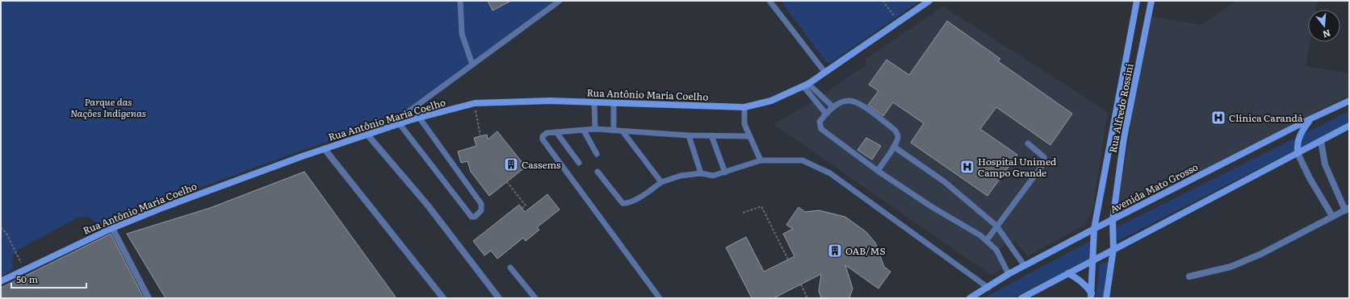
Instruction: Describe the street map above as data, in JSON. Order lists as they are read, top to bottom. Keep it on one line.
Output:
{"streets":{"street":["Rua Antônio Maria Coelho","Rua Alfredo Rossini","Avenida Mato Grosso"]},"crossings":[["Rua Alfredo Rossini","Avenida Mato Grosso"]],"parks":["Parque das Nações Indígenas"],"places":{"hospital":["Clínica Carandá","Hospital Unimed Campo Grande"],"building":["Cassems","OAB/MS"]},"scale_bar":"50 m","north":"bottom"}
